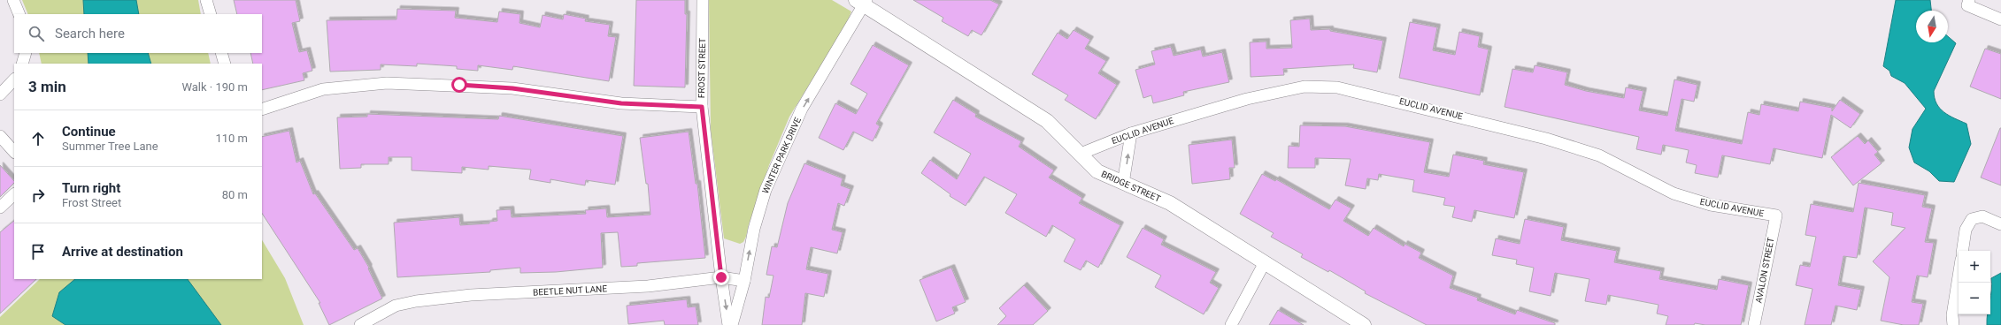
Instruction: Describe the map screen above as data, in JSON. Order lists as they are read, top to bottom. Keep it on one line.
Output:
{"streets":{"street":["FROST STREET","EUCLID AVENUE","WINTER PARK DRIVE","BRIDGE STREET","AVALON STREET","BEETLE NUT LANE"]},"crossings":[["FROST STREET","BEETLE NUT LANE"],["EUCLID AVENUE","BRIDGE STREET"],["EUCLID AVENUE","AVALON STREET"],["WINTER PARK DRIVE","BRIDGE STREET"],["WINTER PARK DRIVE","BEETLE NUT LANE"]],"one_way":["WINTER PARK DRIVE"],"north":"bottom","page":{"search":"Search here","heading":["3 min","Walk · 190 m"],"list":[["Continue","Summer Tree Lane","110 m"],["Turn right","Frost Street","80 m"],"Arrive at destination"],"map_buttons":["+","−"]}}
